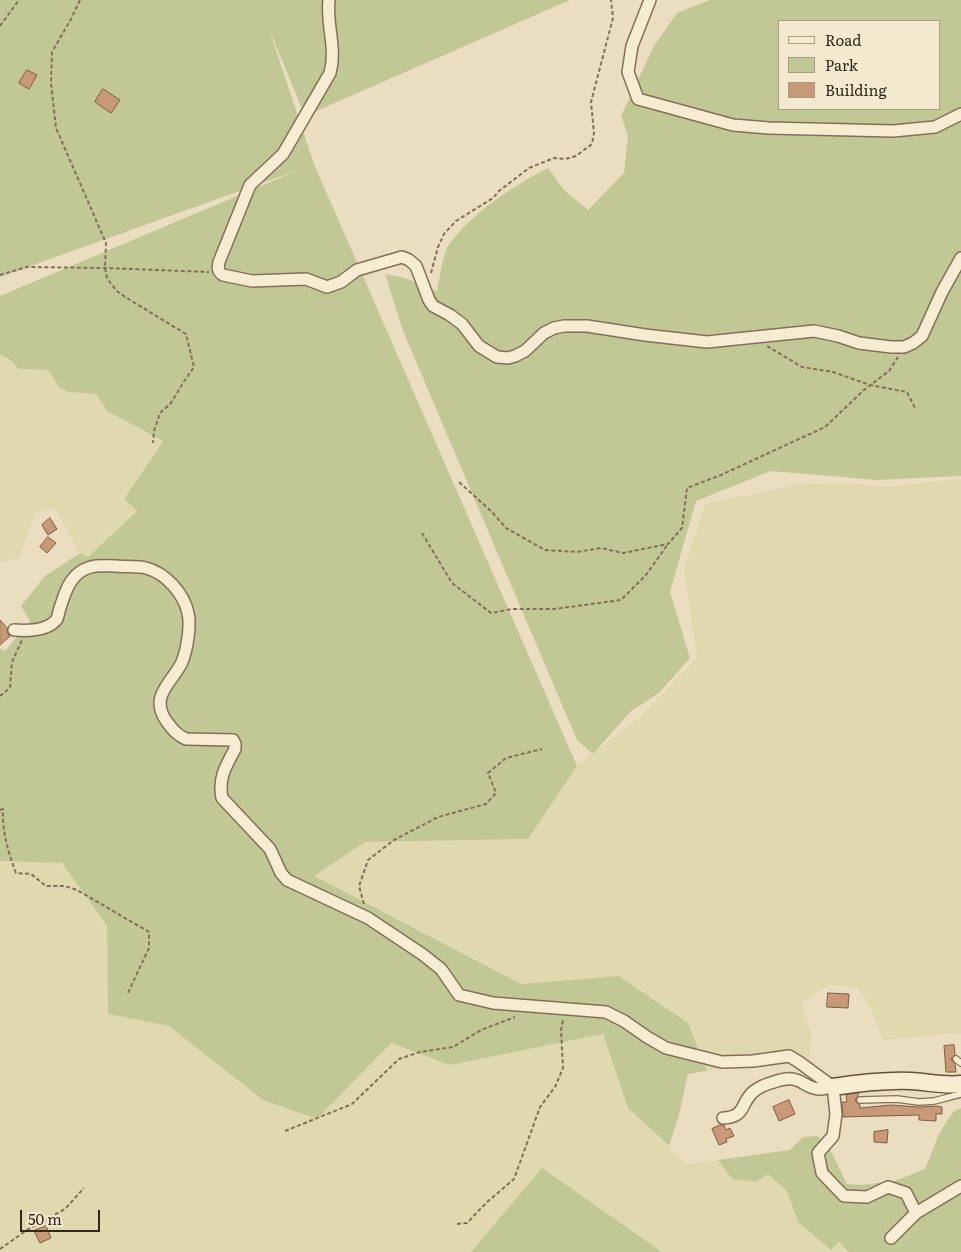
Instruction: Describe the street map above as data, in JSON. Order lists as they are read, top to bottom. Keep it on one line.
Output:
{"legend":["Road","Park","Building"],"scale_bar":"50 m"}
